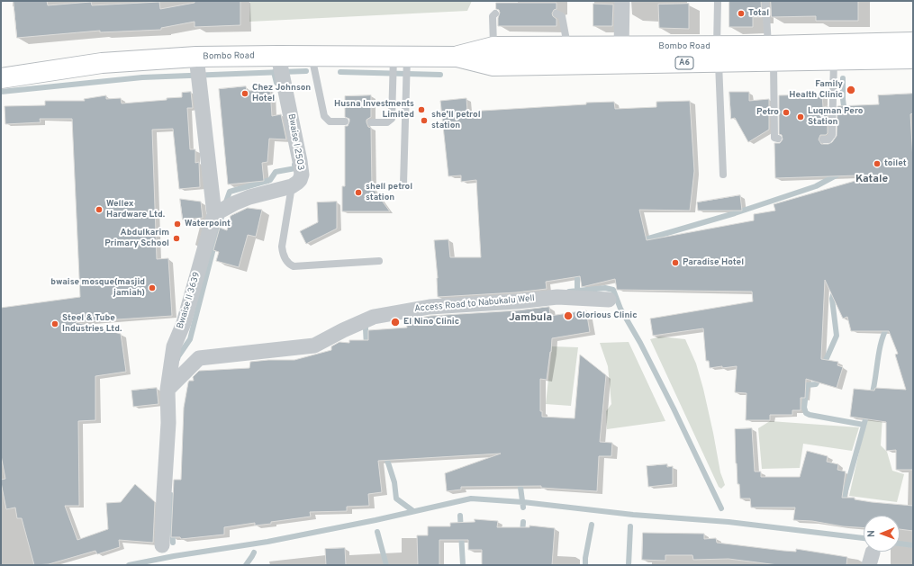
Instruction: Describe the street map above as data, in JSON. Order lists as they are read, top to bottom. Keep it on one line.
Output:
{"streets":{"main road":["Bombo Road","A6"],"street":["Bwaise I 2503","Bwaise II 3639","Access Road to Nabukalu Well"]},"crossings":[["Bombo Road","Bwaise I 2503"],["Bombo Road","Bwaise II 3639"],["Bwaise II 3639","Access Road to Nabukalu Well"]],"districts":["Katale","Jambula"],"places":["Total","Family Health Clinic","Chez Johnson Hotel","Husna Investments Limited","Petro","Luqman Pero Station","she'll petrol station","toilet","shell petrol station","Wellex Hardware Ltd.","Waterpoint","Abdulkarim Primary School","Paradise Hotel","bwaise mosque(masjid jamiah)","Glorious Clinic","El Nino Clinic","Steel & Tube Industries Ltd."],"north":"left"}
